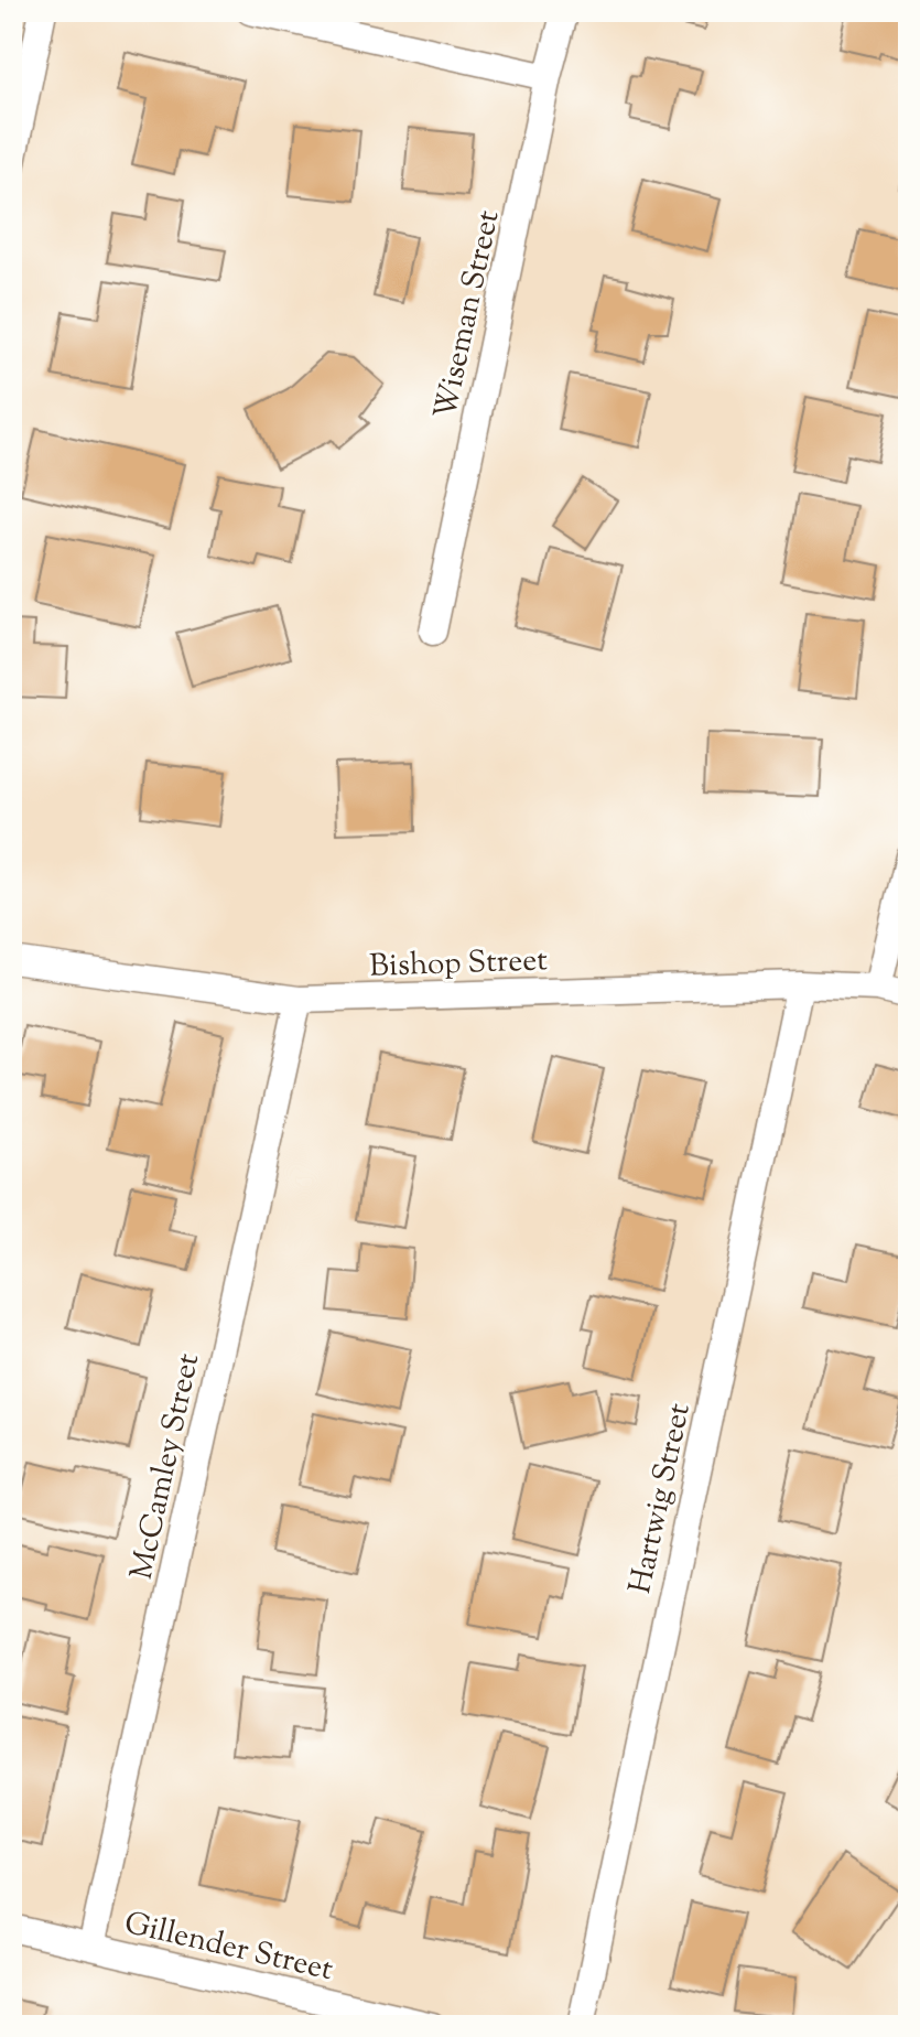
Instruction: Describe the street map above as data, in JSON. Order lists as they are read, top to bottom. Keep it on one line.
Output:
{"streets":{"street":["Wiseman Street","Bishop Street","McCamley Street","Hartwig Street","Gillender Street"]},"crossings":[["Bishop Street","McCamley Street"],["Bishop Street","Hartwig Street"],["McCamley Street","Gillender Street"]]}
